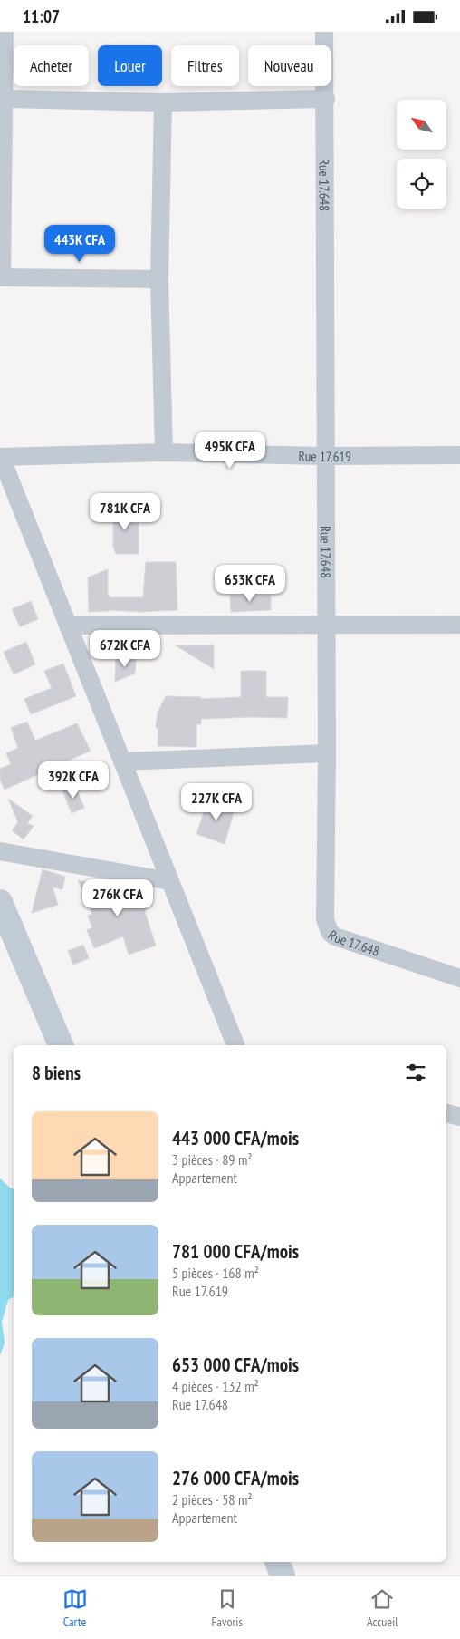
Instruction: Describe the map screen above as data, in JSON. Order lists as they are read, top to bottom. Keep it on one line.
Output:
{"streets":{"street":["Rue 17.648","Rue 17.619"]},"crossings":[["Rue 17.648","Rue 17.619"]],"north":"top left","page":{"status":"11:07","chip":["Acheter","Louer","Filtres","Nouveau"],"price":["443K CFA","495K CFA","781K CFA","653K CFA","672K CFA","392K CFA","227K CFA","276K CFA"],"heading":"8 biens","list":[{"name":"443 000 CFA/mois","note":"3 pièces · 89 m² · Appartement"},{"name":"781 000 CFA/mois","note":"5 pièces · 168 m² · Rue 17.619"},{"name":"653 000 CFA/mois","note":"4 pièces · 132 m² · Rue 17.648"},{"name":"276 000 CFA/mois","note":"2 pièces · 58 m² · Appartement"}],"tabs":["Carte","Favoris","Accueil"]}}
